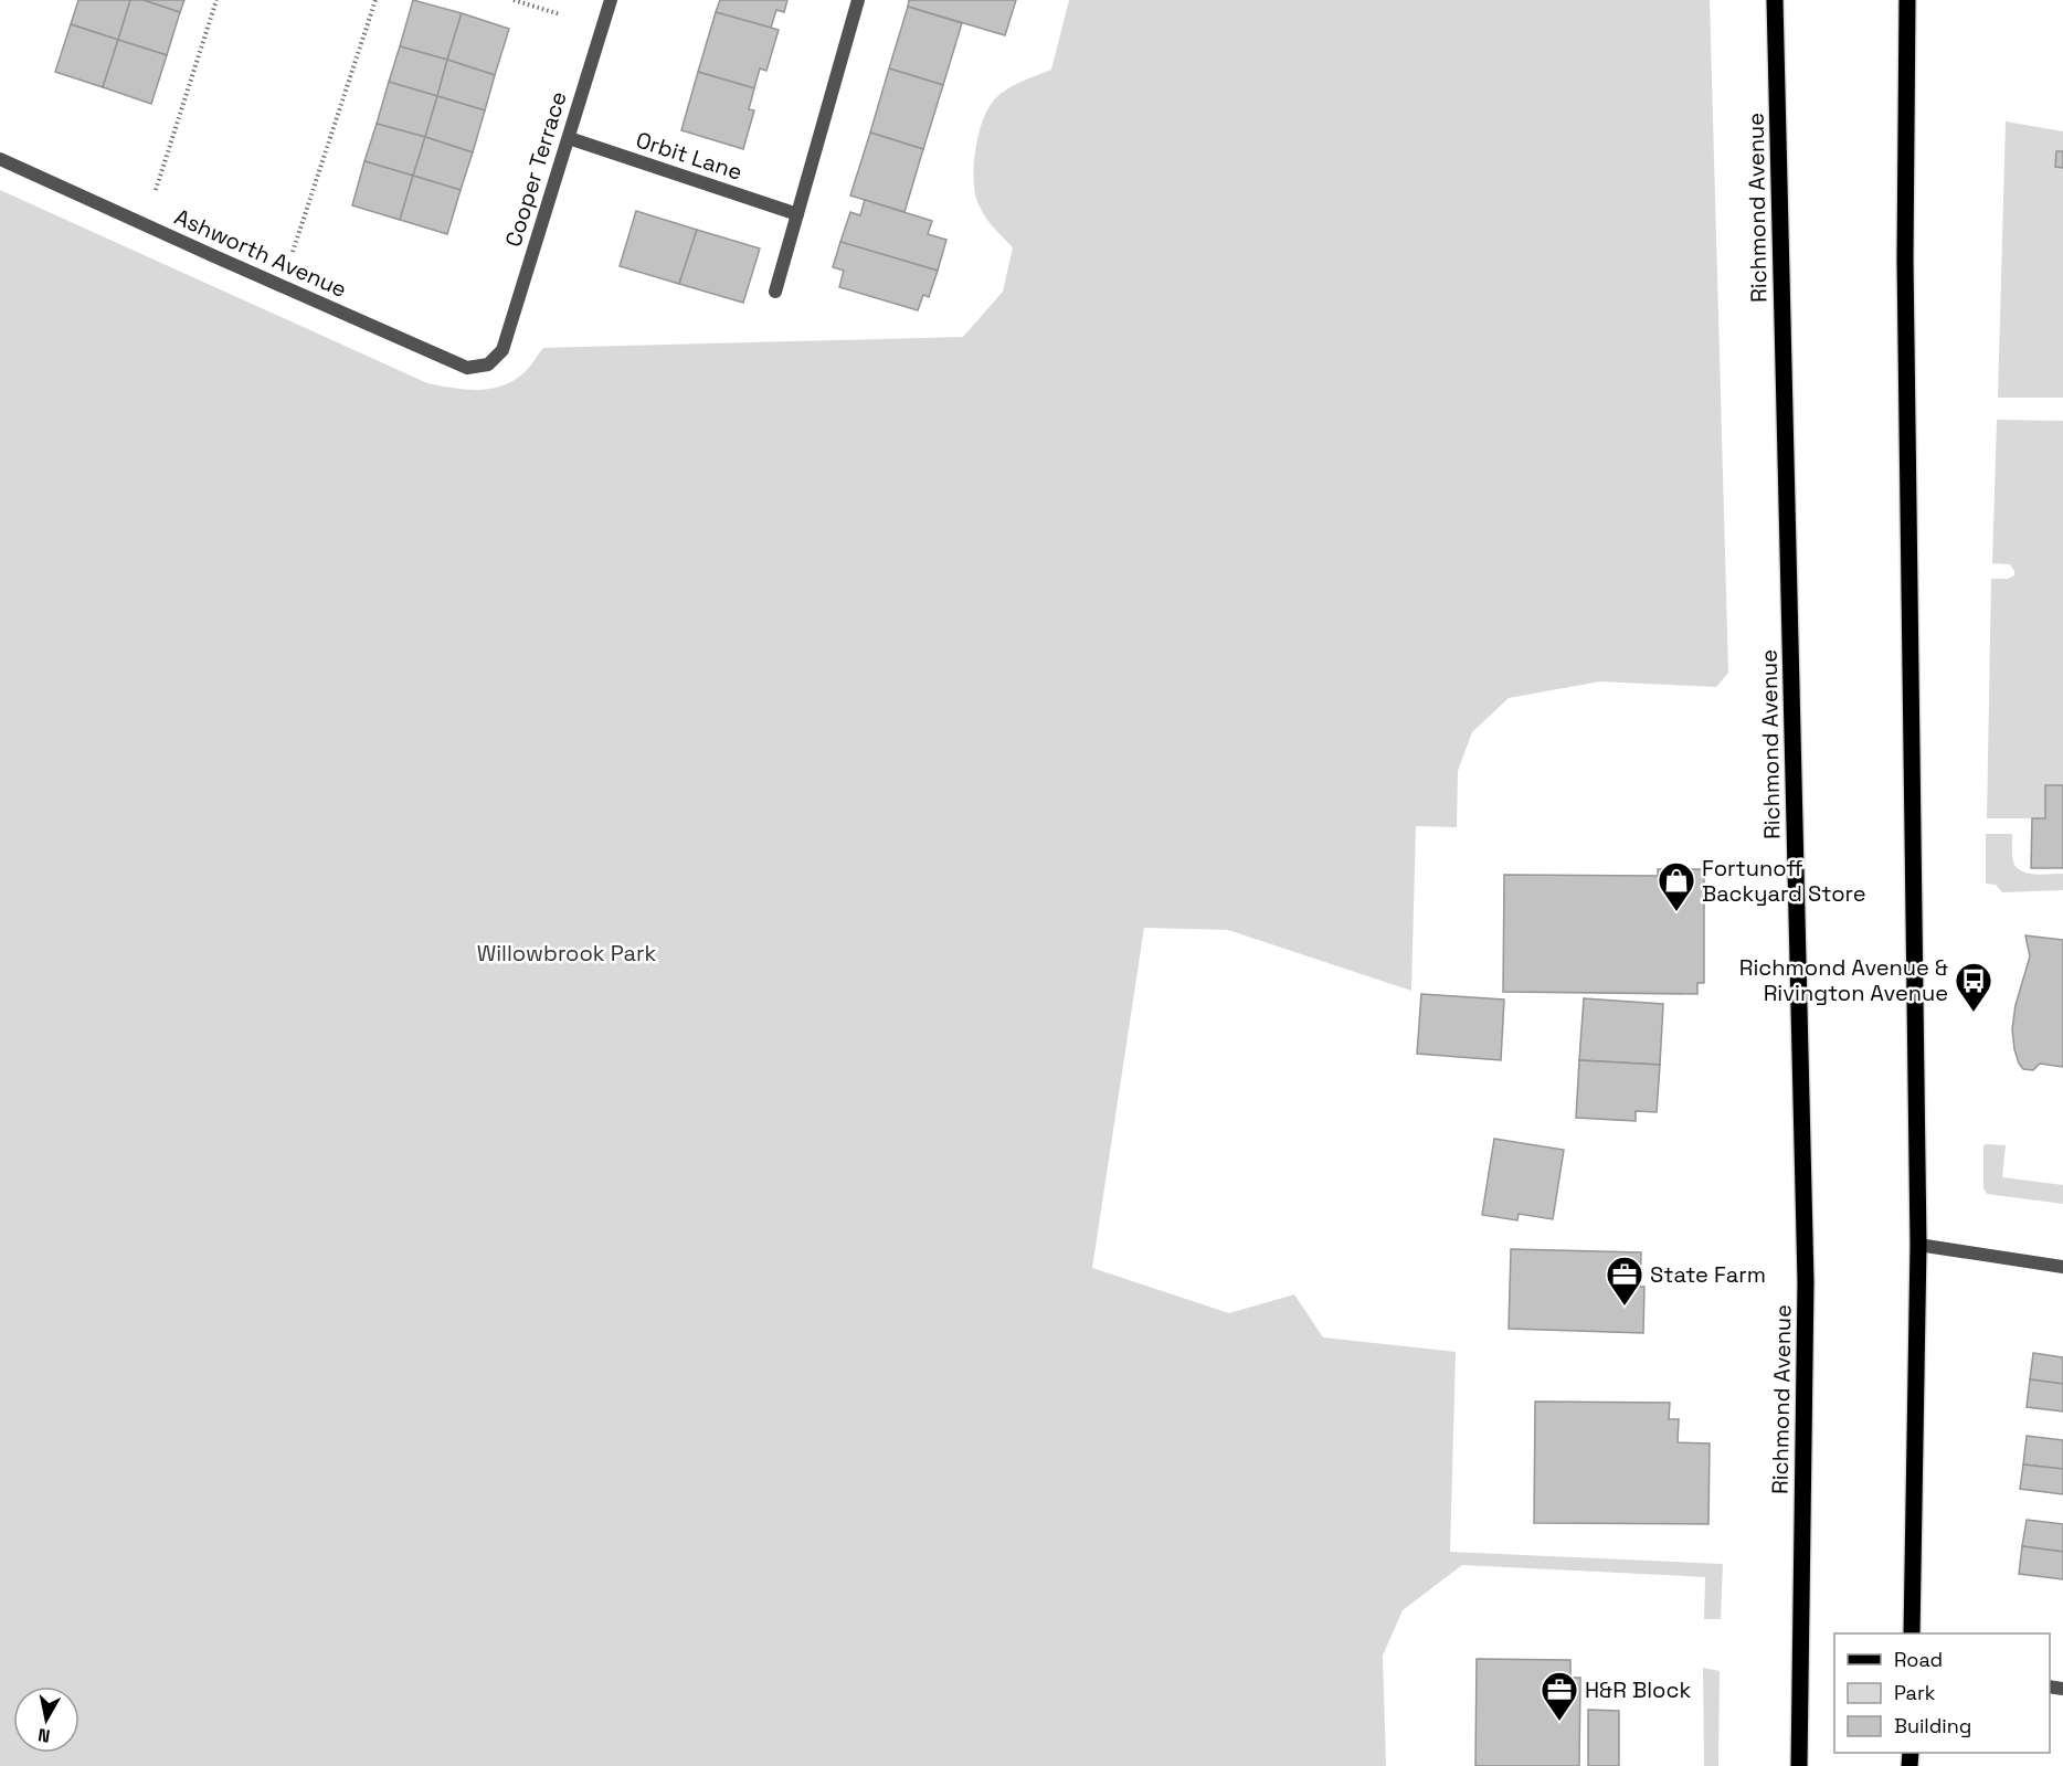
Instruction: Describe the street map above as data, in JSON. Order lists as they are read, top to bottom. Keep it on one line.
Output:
{"streets":{"main road":["Richmond Avenue"],"street":["Orbit Lane","Cooper Terrace","Ashworth Avenue"]},"crossings":[["Orbit Lane","Cooper Terrace"],["Cooper Terrace","Ashworth Avenue"]],"parks":["Willowbrook Park"],"places":{"shop":["Fortunoff Backyard Store"],"bus stop":["Richmond Avenue & Rivington Avenue"],"office":["State Farm","H&R Block"]},"legend":["Road","Park","Building"],"north":"bottom"}
